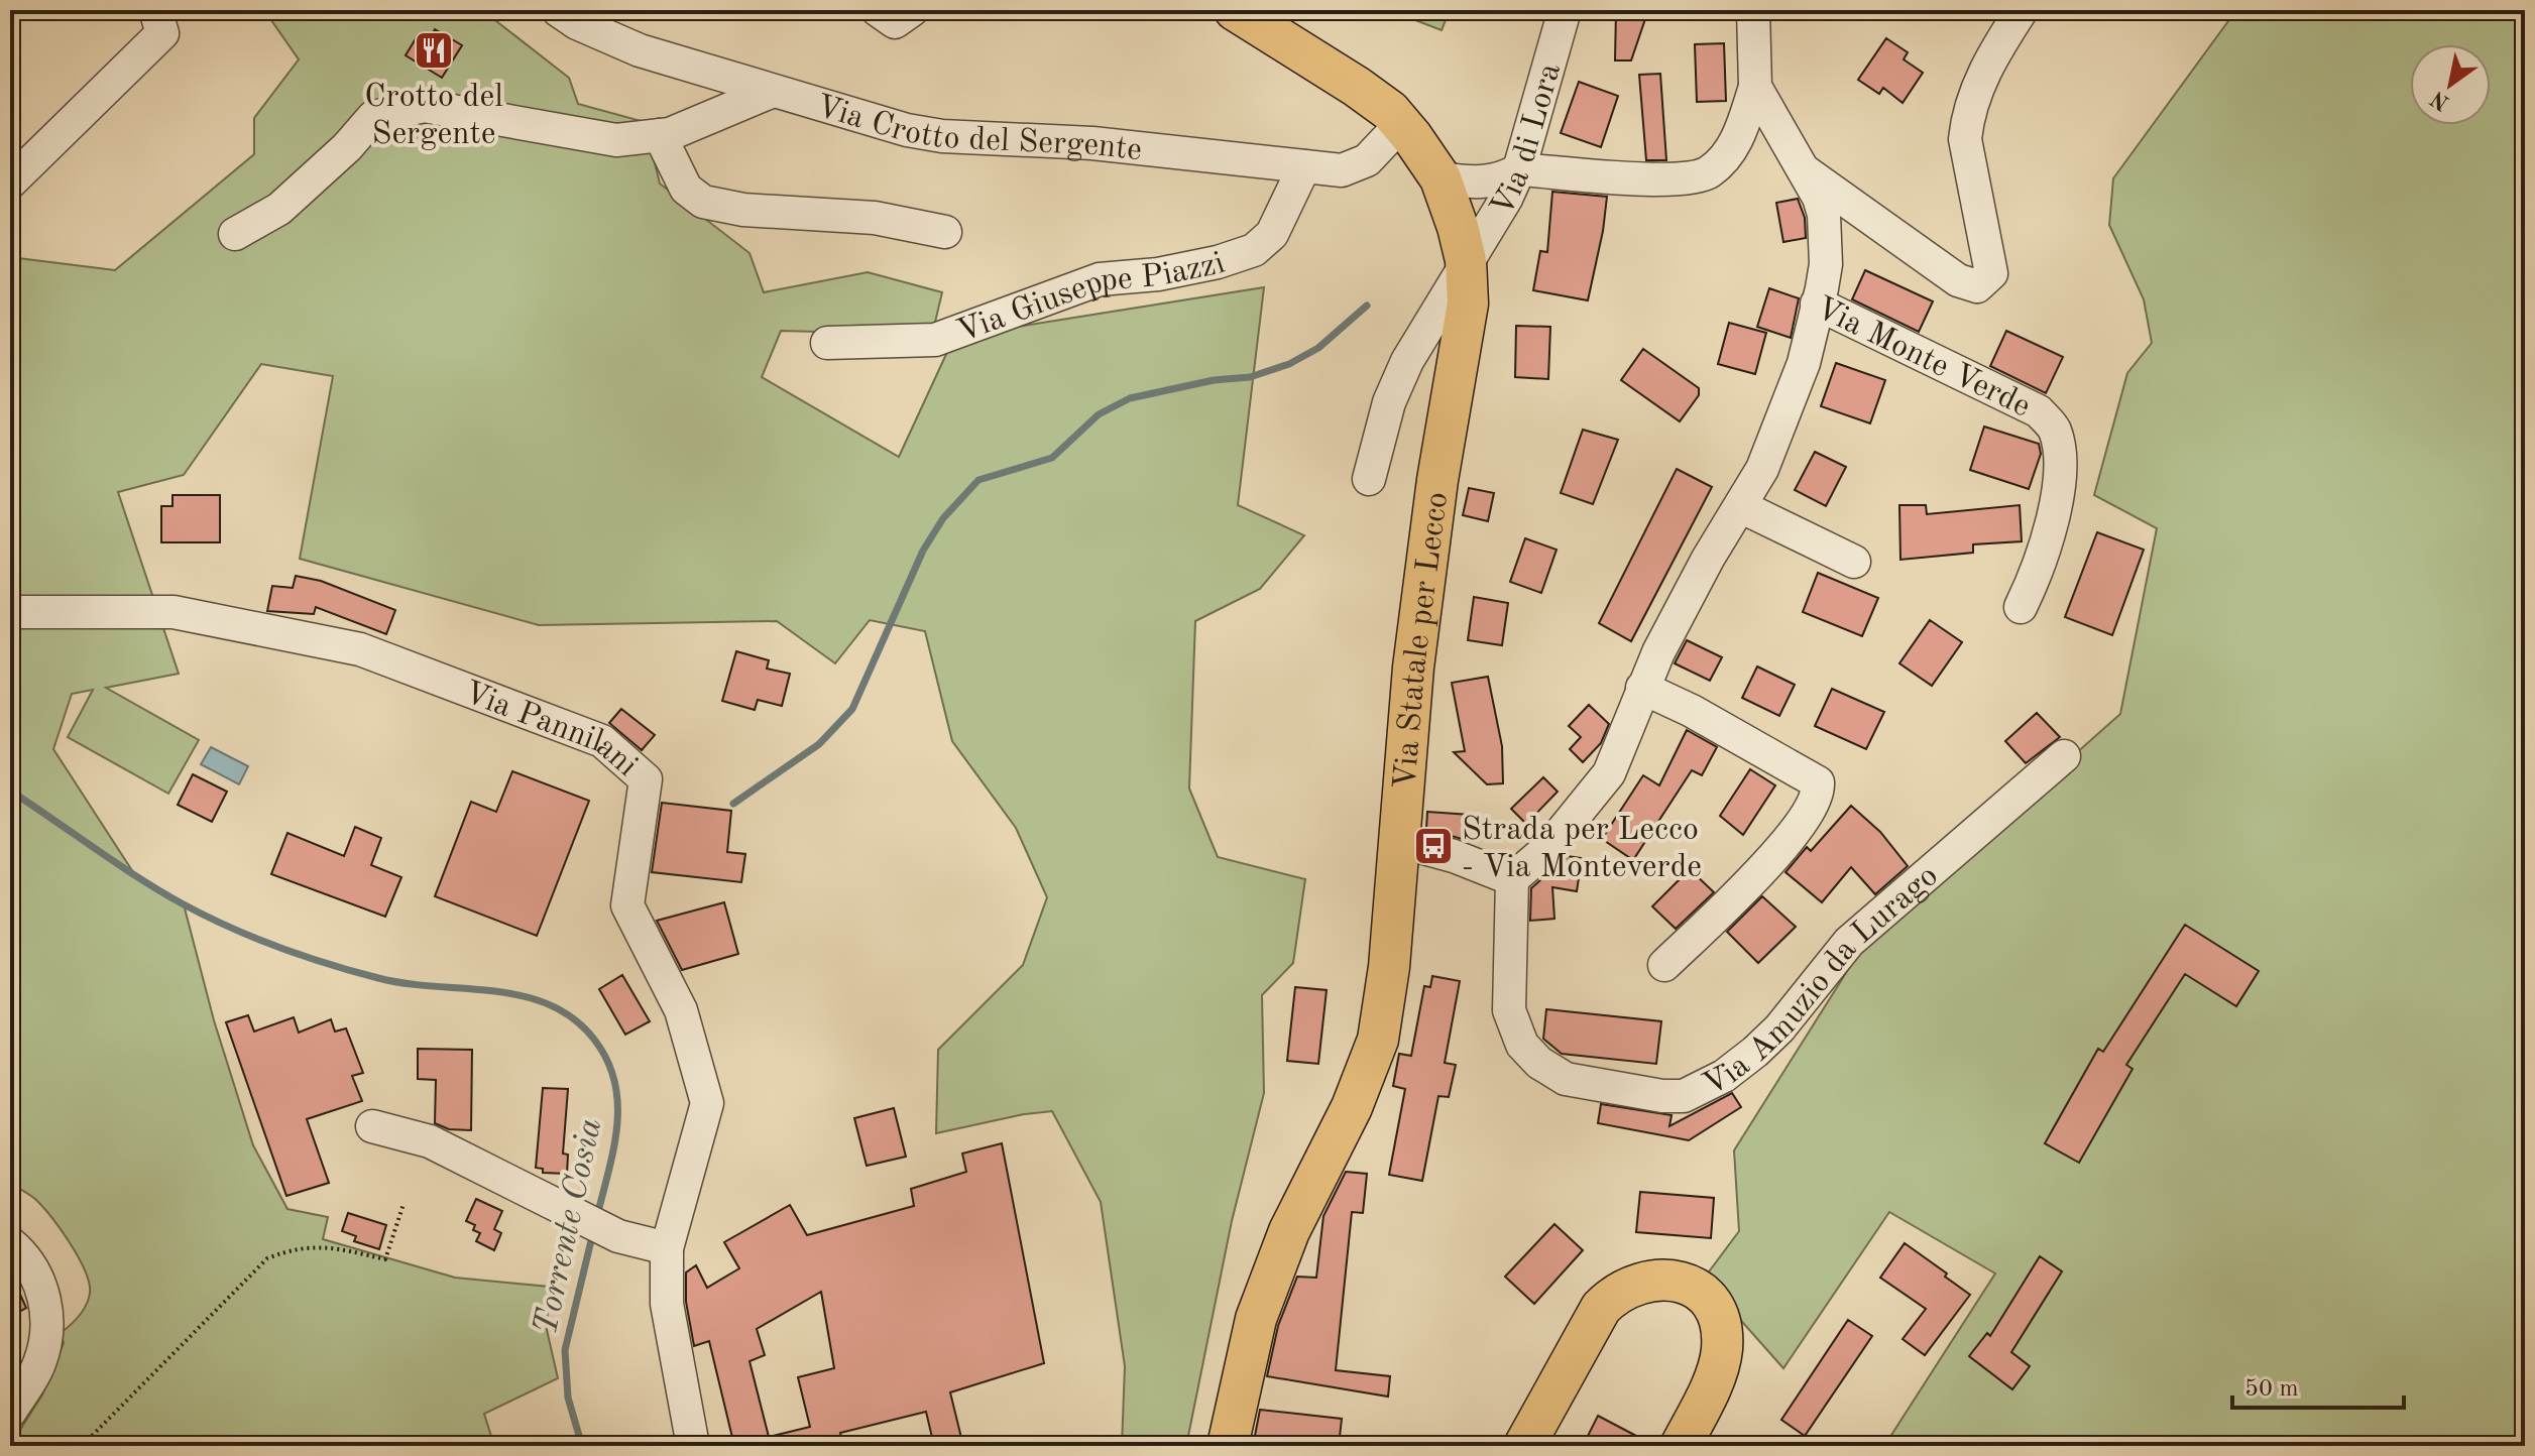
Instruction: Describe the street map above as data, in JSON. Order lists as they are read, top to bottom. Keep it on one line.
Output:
{"streets":{"main road":["Via Statale per Lecco"],"street":["Via Crotto del Sergente","Via di Lora","Via Giuseppe Piazzi","Via Monte Verde","Via Pannilani","Via Amuzio da Lurago"]},"crossings":[["Via Crotto del Sergente","Via Giuseppe Piazzi"],["Via Crotto del Sergente","Via Statale per Lecco"],["Via di Lora","Via Statale per Lecco"],["Via Monte Verde","Via Amuzio da Lurago"]],"water":["Torrente Cosia"],"places":{"restaurant":["Crotto del Sergente"],"bus stop":["Strada per Lecco - Via Monteverde"]},"scale_bar":"50 m","north":"bottom left"}
